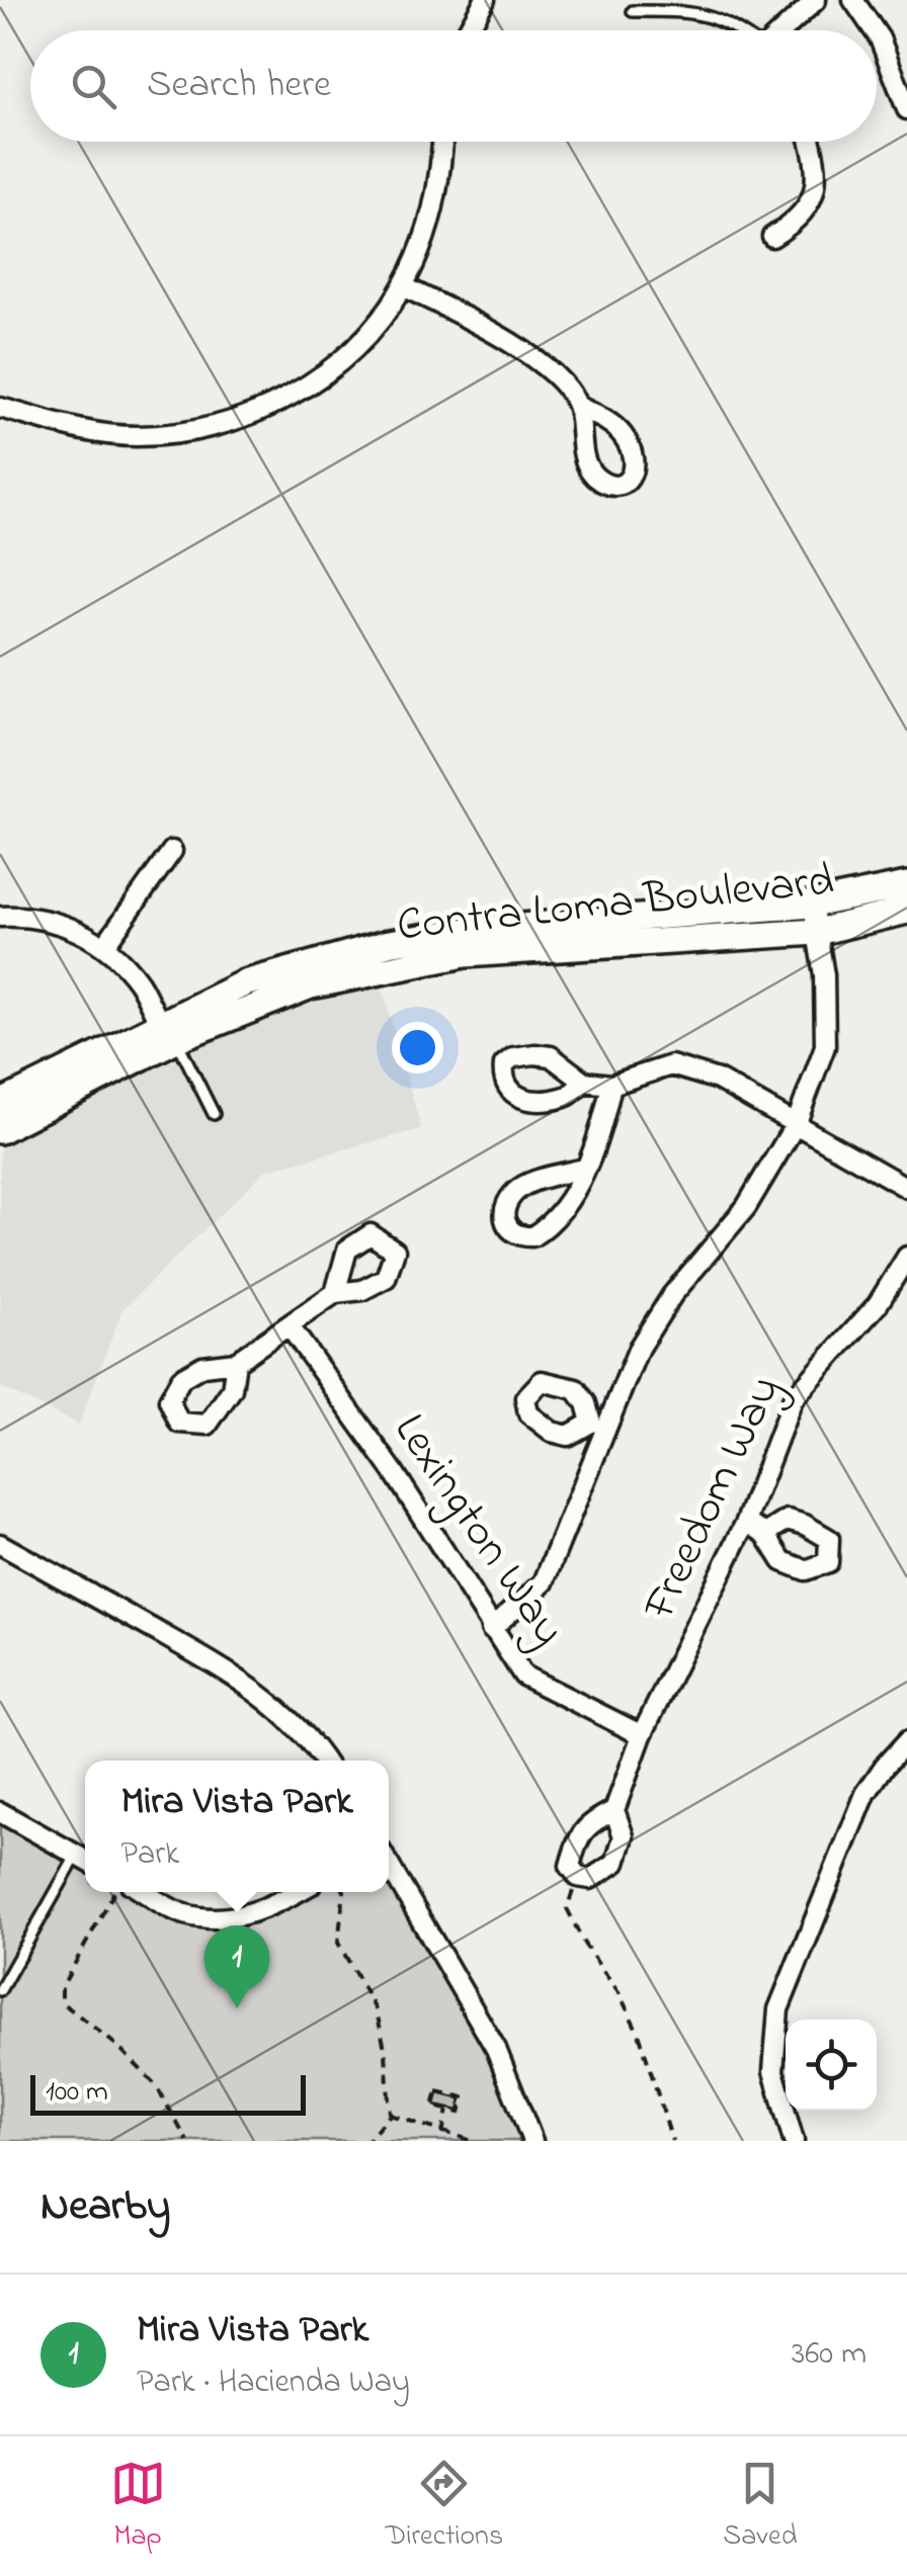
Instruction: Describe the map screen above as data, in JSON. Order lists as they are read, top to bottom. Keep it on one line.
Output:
{"streets":{"main road":["Contra Loma Boulevard"],"street":["Freedom Way","Lexington Way"]},"crossings":[["Freedom Way","Lexington Way"]],"scale_bar":"100 m","page":{"search":"Search here","popup":["Mira Vista Park","Park"],"pins":"1","scale":"100 m","heading":"Nearby","list":[{"mark":"1","name":"Mira Vista Park","note":"Park · Hacienda Way","value":"360 m"}],"nav":["Map","Directions","Saved"]}}
